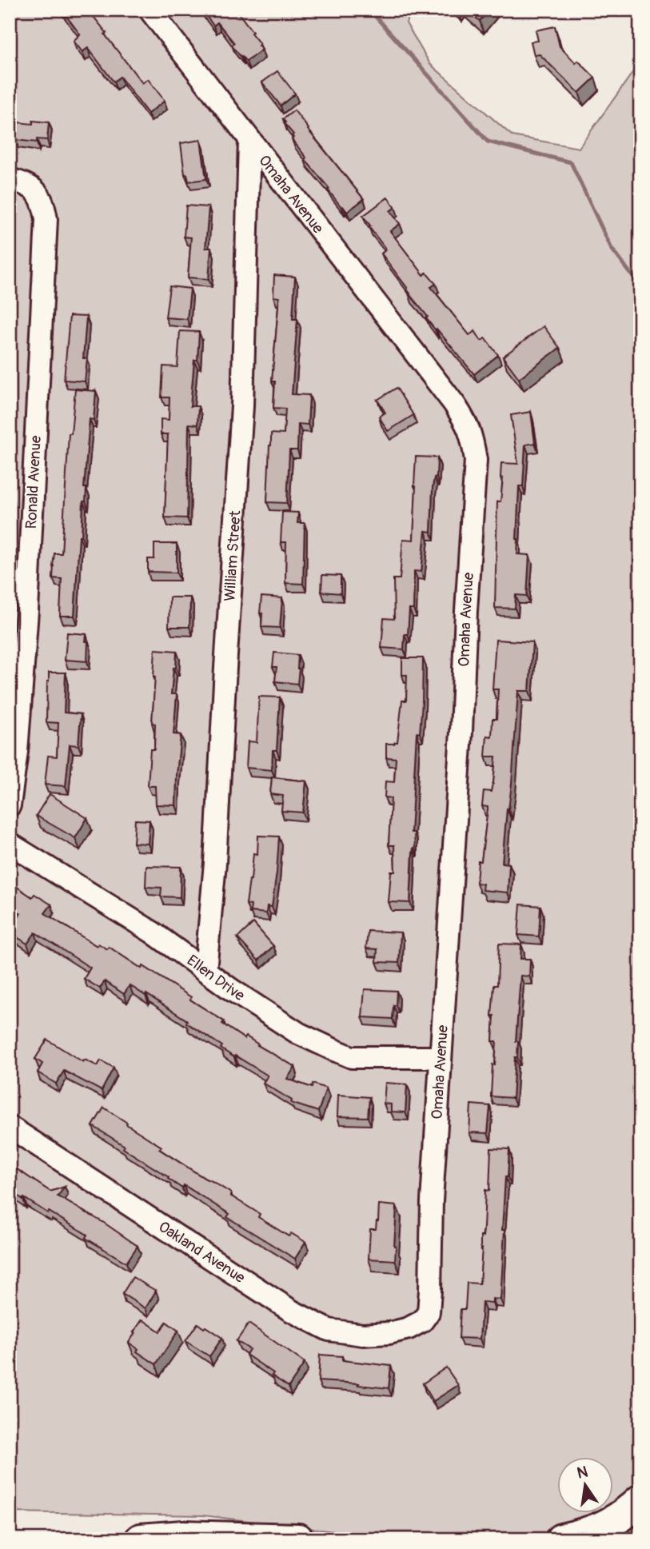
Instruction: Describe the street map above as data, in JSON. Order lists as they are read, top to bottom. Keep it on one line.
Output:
{"streets":{"street":["Omaha Avenue","Ronald Avenue","William Street","Ellen Drive","Oakland Avenue"]},"crossings":[["Omaha Avenue","William Street"],["Omaha Avenue","Ellen Drive"],["Omaha Avenue","Oakland Avenue"],["William Street","Ellen Drive"]],"north":"top"}
